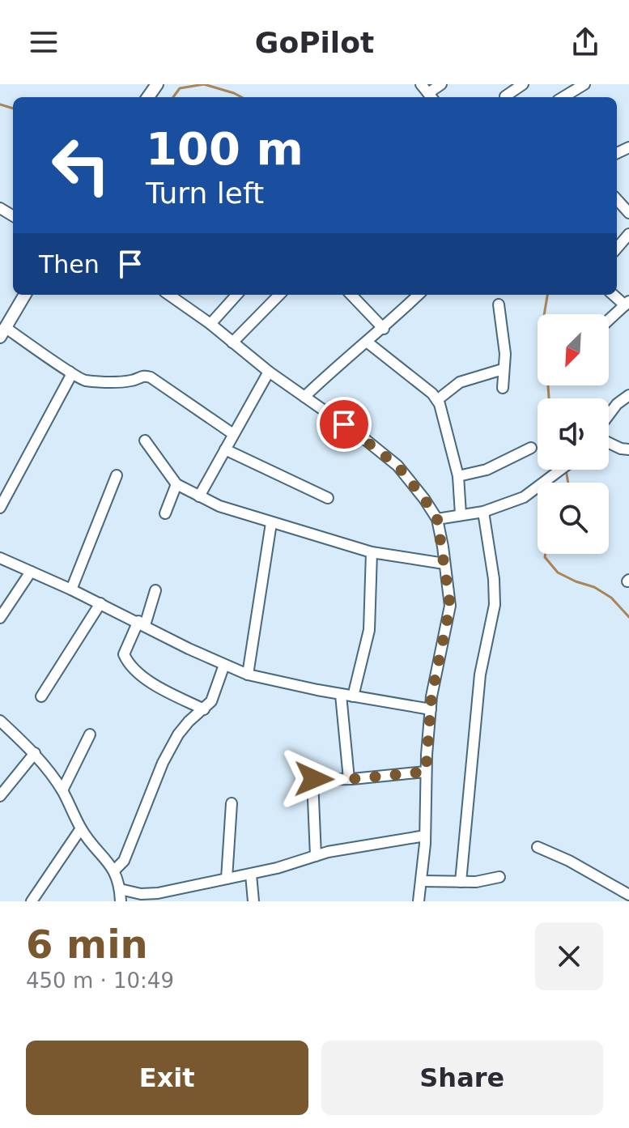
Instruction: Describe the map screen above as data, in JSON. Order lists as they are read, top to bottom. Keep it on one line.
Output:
{"north":"bottom left","page":{"header":"GoPilot","turn":["100 m","Turn left"],"then":"Then","heading":["6 min","450 m · 10:49"],"buttons":["Exit","Share"]}}
